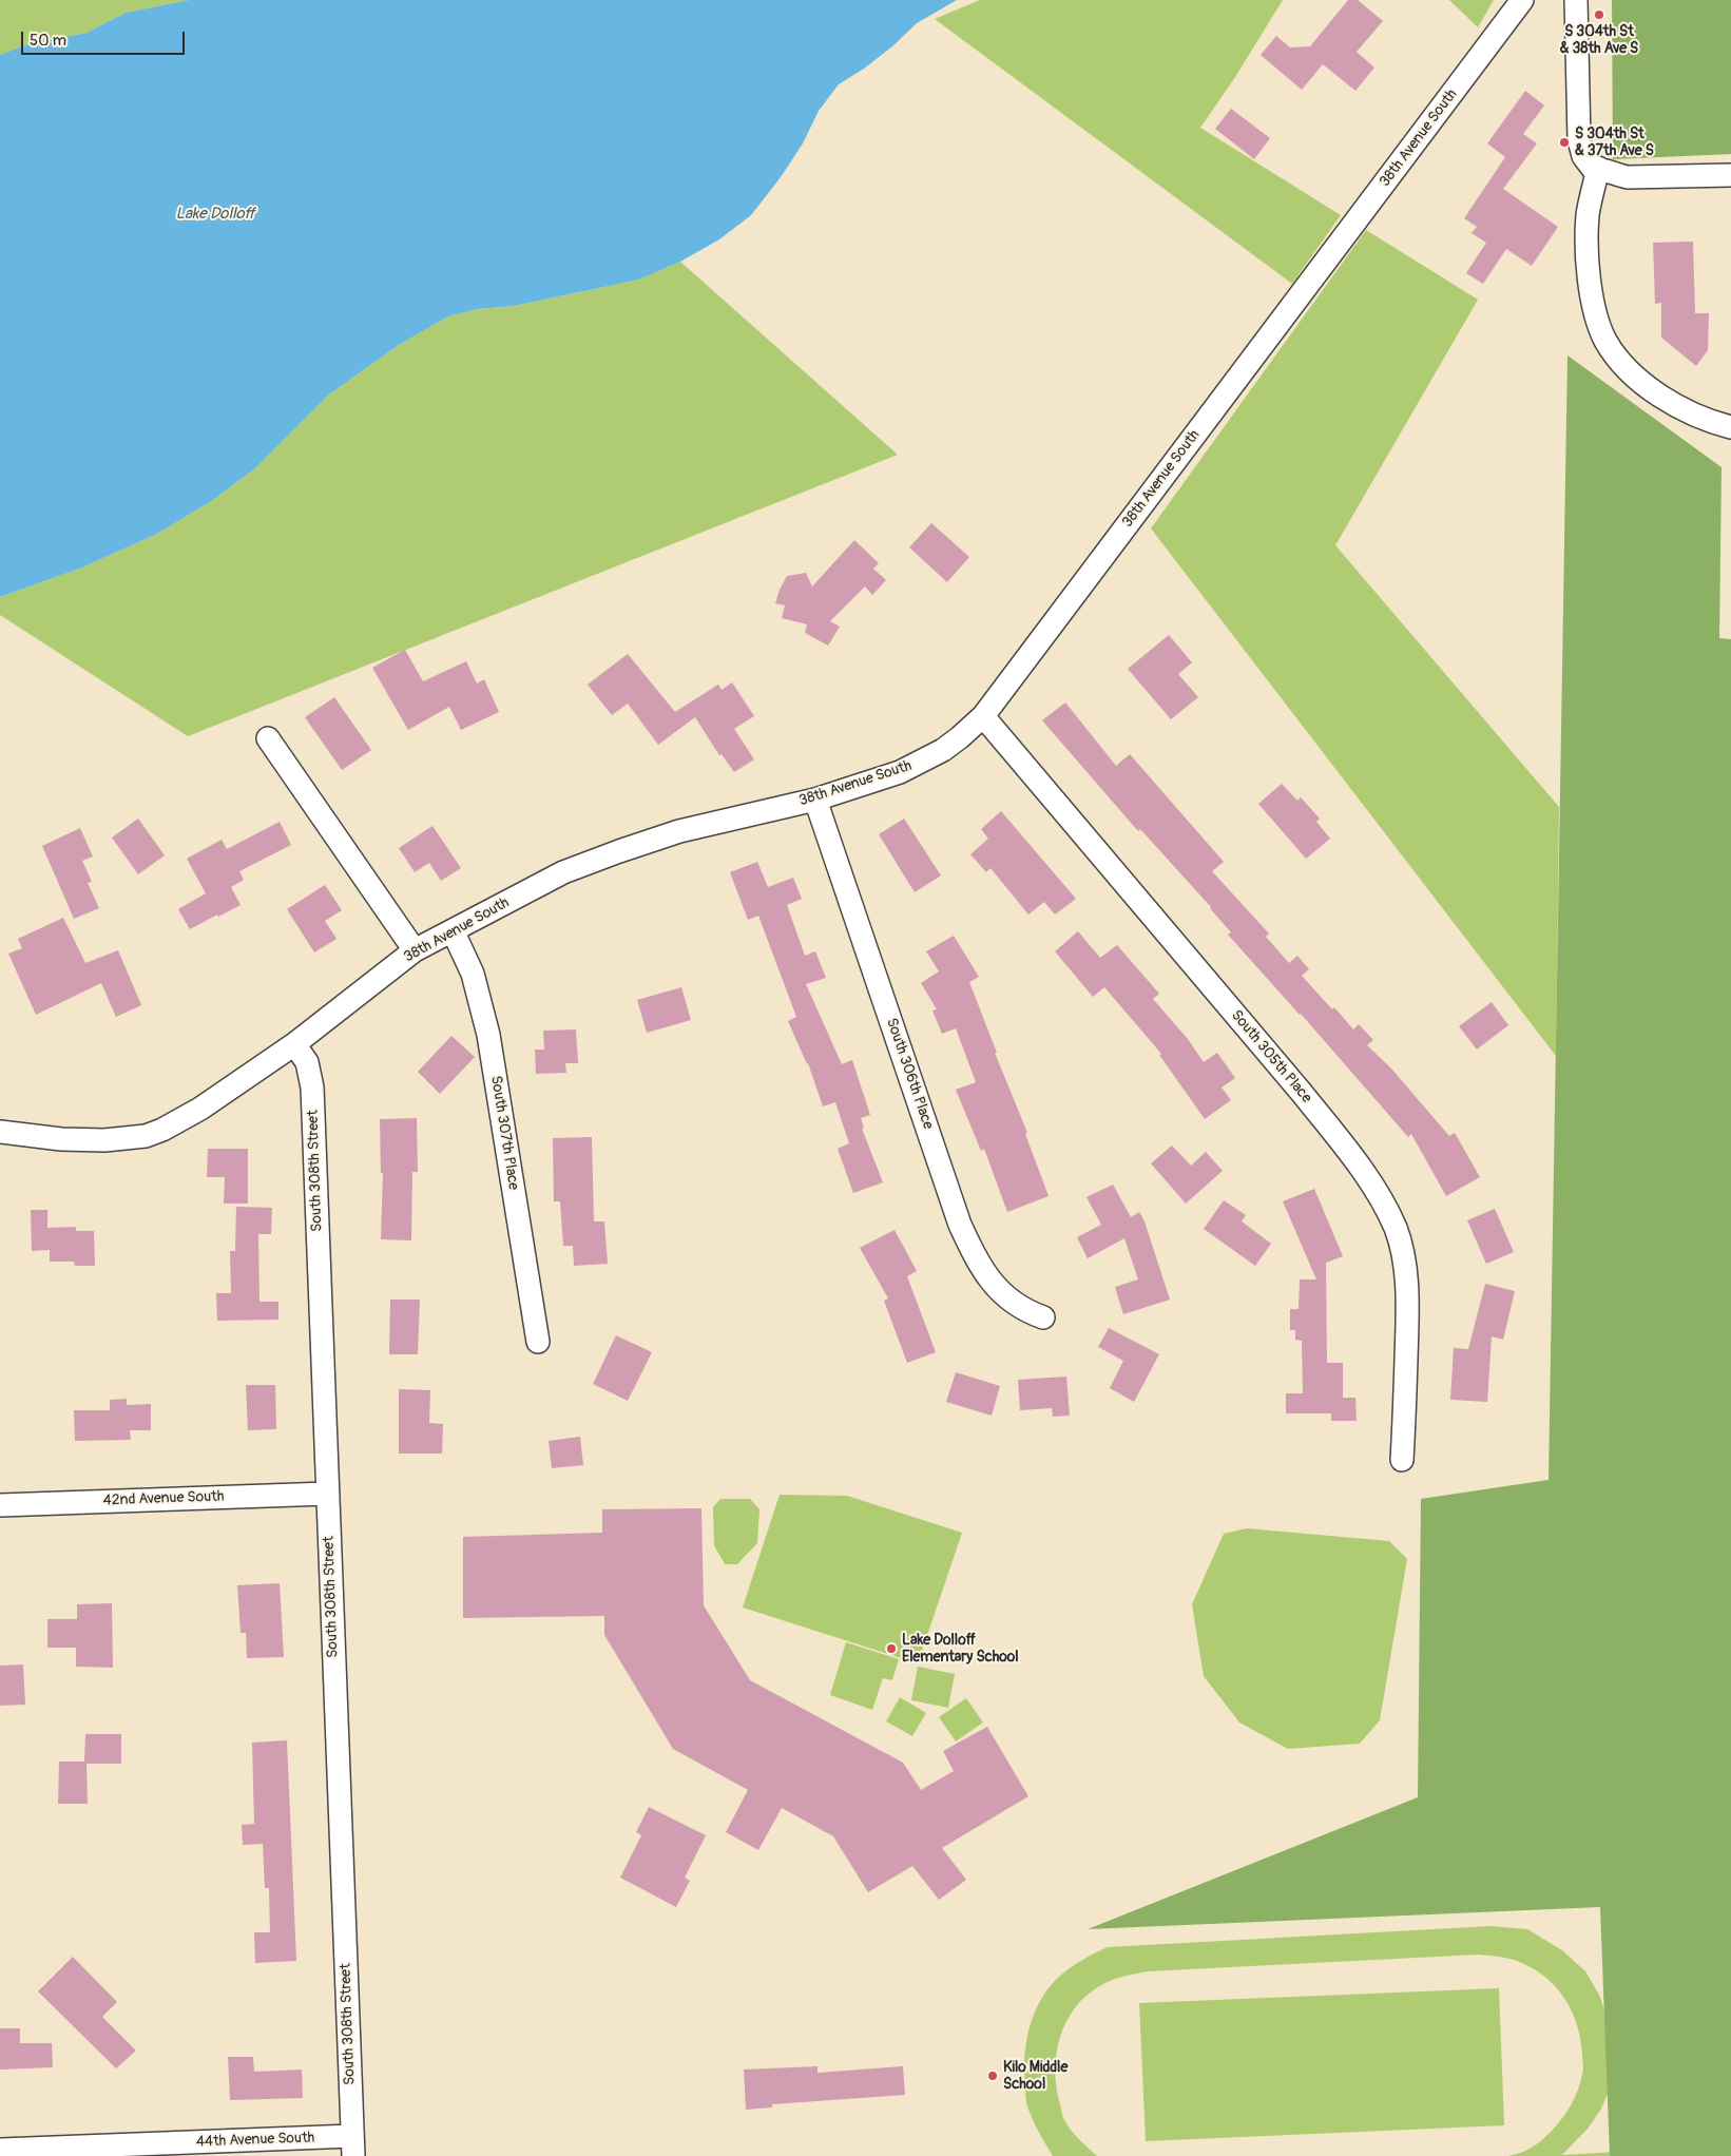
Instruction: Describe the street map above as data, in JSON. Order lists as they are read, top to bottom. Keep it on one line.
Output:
{"streets":{"street":["38th Avenue South","South 305th Place","South 306th Place","South 307th Place","South 308th Street","42nd Avenue South","44th Avenue South"]},"crossings":[["38th Avenue South","South 305th Place"],["38th Avenue South","South 306th Place"],["38th Avenue South","South 307th Place"],["38th Avenue South","South 308th Street"],["South 308th Street","42nd Avenue South"],["South 308th Street","44th Avenue South"]],"water":["Lake Dolloff"],"places":["S 304th St & 38th Ave S","S 304th St & 37th Ave S","Lake Dolloff Elementary School","Kilo Middle School"],"scale_bar":"50 m"}
